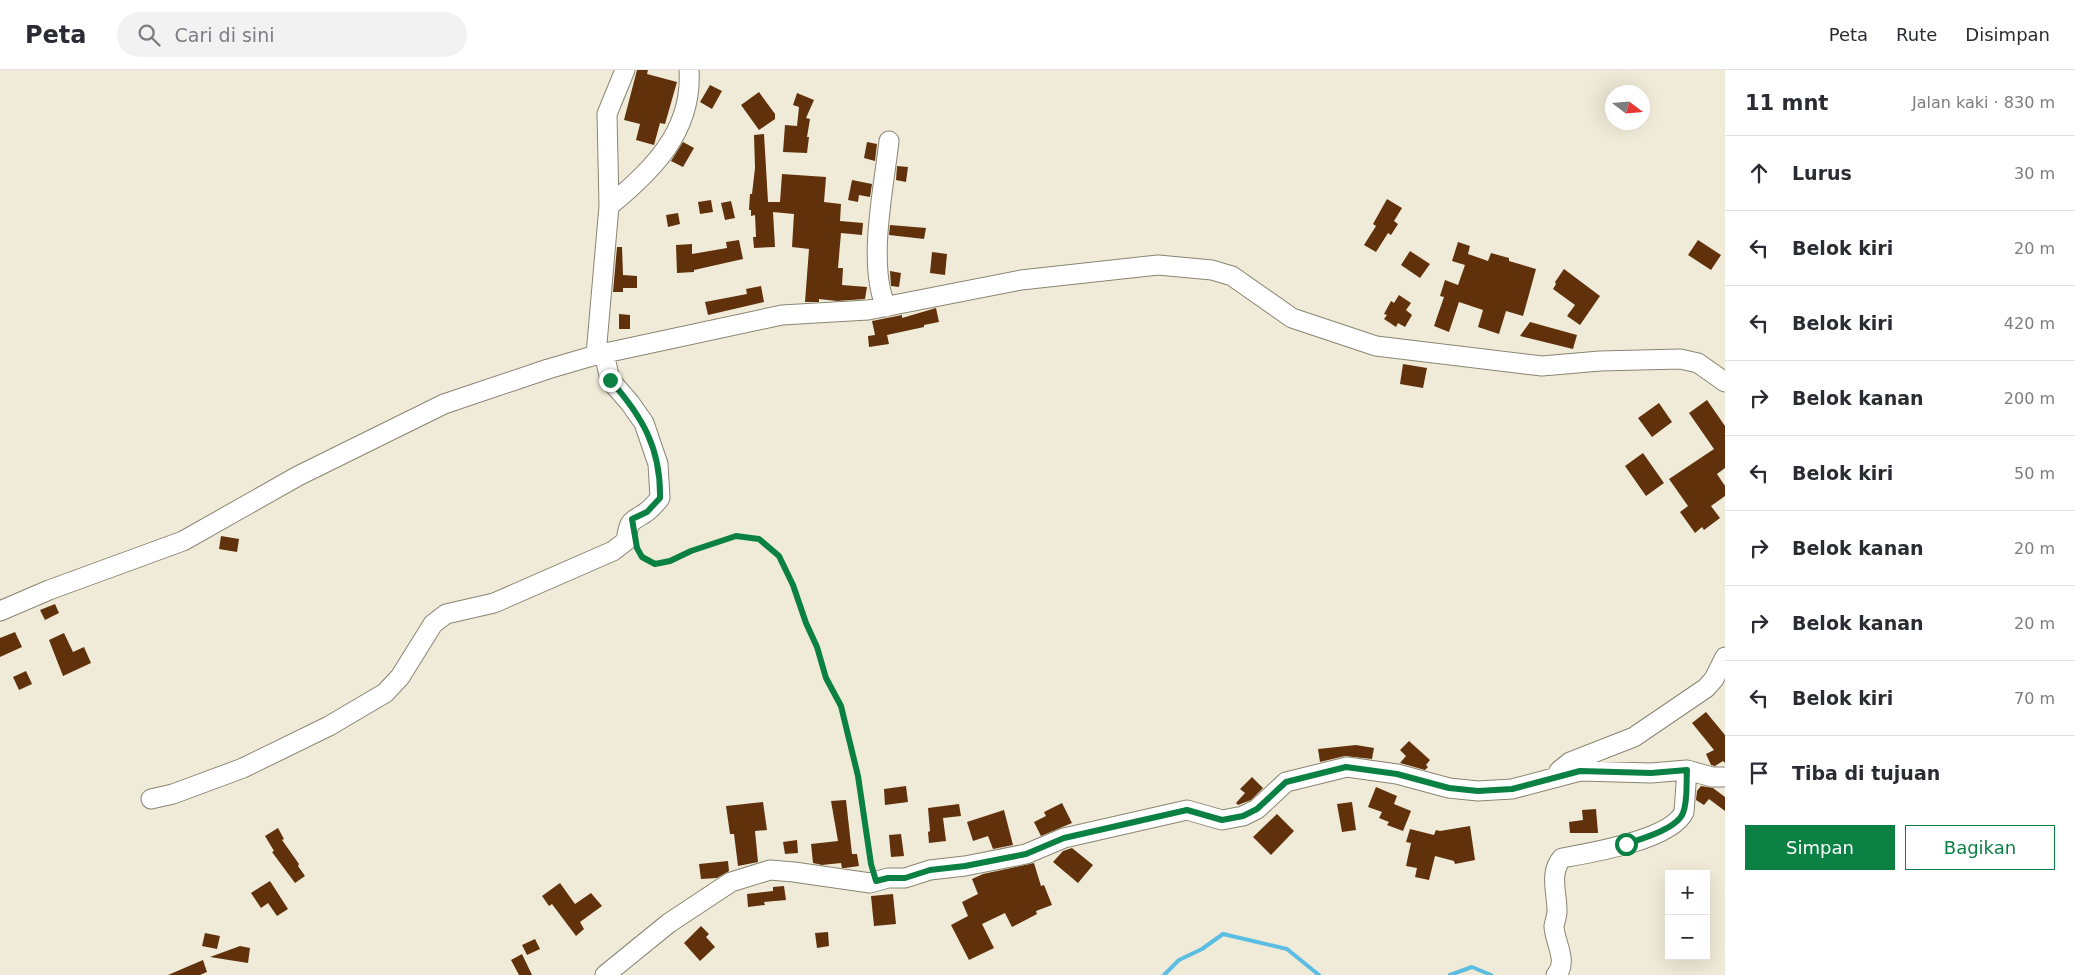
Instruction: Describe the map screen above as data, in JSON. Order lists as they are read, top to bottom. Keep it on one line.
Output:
{"north":"right","page":{"header":"Peta","search":"Cari di sini","nav":["Peta","Rute","Disimpan"],"heading":["11 mnt","Jalan kaki · 830 m"],"list":[["Lurus","30 m"],["Belok kiri","20 m"],["Belok kiri","420 m"],["Belok kanan","200 m"],["Belok kiri","50 m"],["Belok kanan","20 m"],["Belok kanan","20 m"],["Belok kiri","70 m"],"Tiba di tujuan"],"buttons":["Simpan","Bagikan"],"map_buttons":["+","−"]}}
